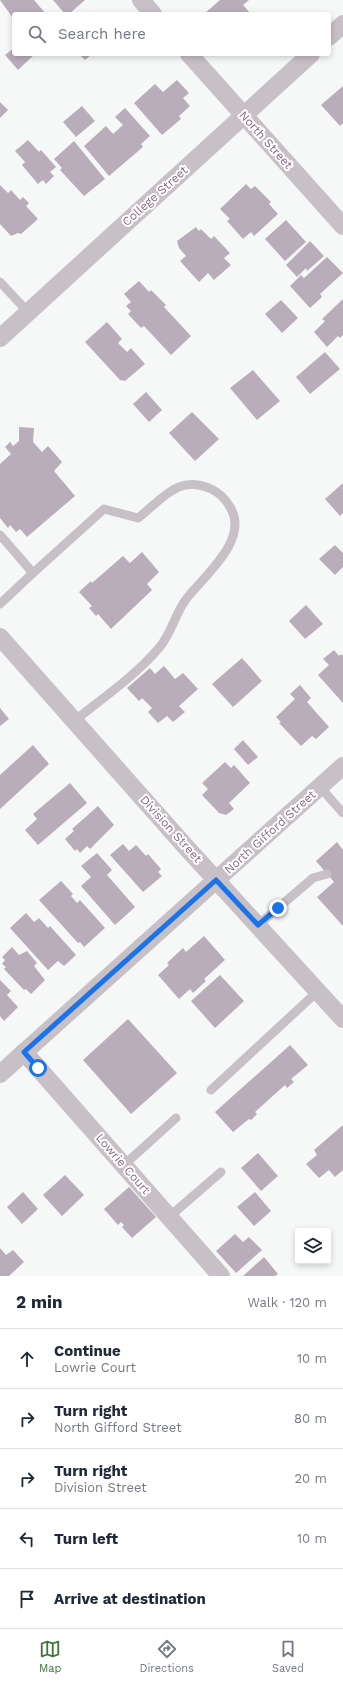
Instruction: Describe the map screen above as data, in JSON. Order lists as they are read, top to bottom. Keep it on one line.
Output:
{"streets":{"street":["North Street","College Street","Division Street","North Gifford Street","Lowrie Court"]},"crossings":[["North Street","College Street"],["Division Street","North Gifford Street"],["North Gifford Street","Lowrie Court"]],"page":{"search":"Search here","heading":["2 min","Walk · 120 m"],"list":[["Continue","Lowrie Court","10 m"],["Turn right","North Gifford Street","80 m"],["Turn right","Division Street","20 m"],["Turn left","10 m"],"Arrive at destination"],"nav":["Map","Directions","Saved"]}}
